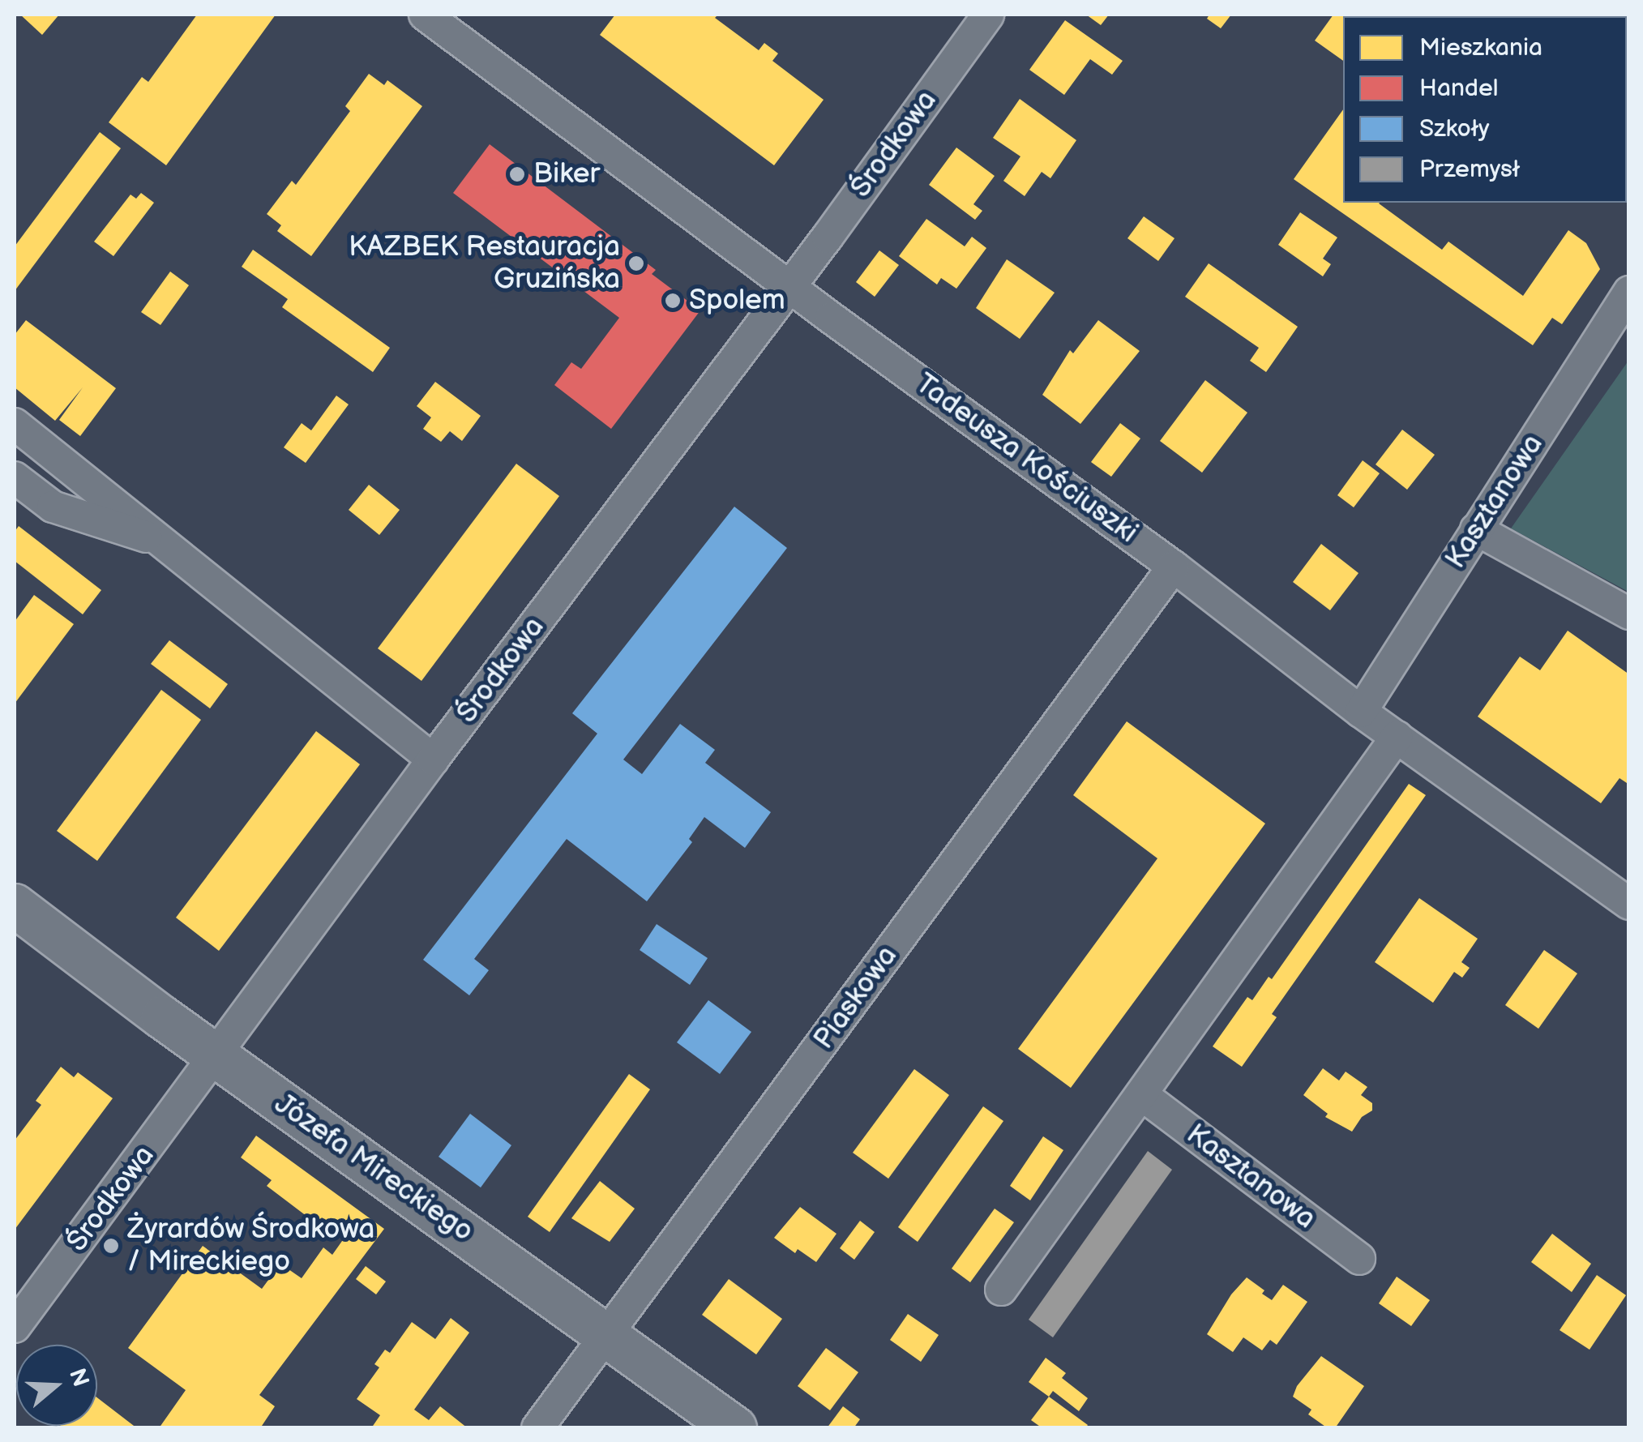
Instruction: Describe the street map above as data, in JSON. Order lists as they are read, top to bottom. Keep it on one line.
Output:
{"streets":{"street":["Środkowa","Tadeusza Kościuszki","Kasztanowa","Piaskowa","Józefa Mireckiego"]},"crossings":[["Środkowa","Tadeusza Kościuszki"],["Środkowa","Józefa Mireckiego"],["Tadeusza Kościuszki","Kasztanowa"],["Tadeusza Kościuszki","Piaskowa"],["Piaskowa","Józefa Mireckiego"]],"places":["Biker","KAZBEK Restauracja Gruzińska","Spolem","Żyrardów Środkowa / Mireckiego"],"legend":["Mieszkania","Handel","Szkoły","Przemysł"],"north":"right"}
